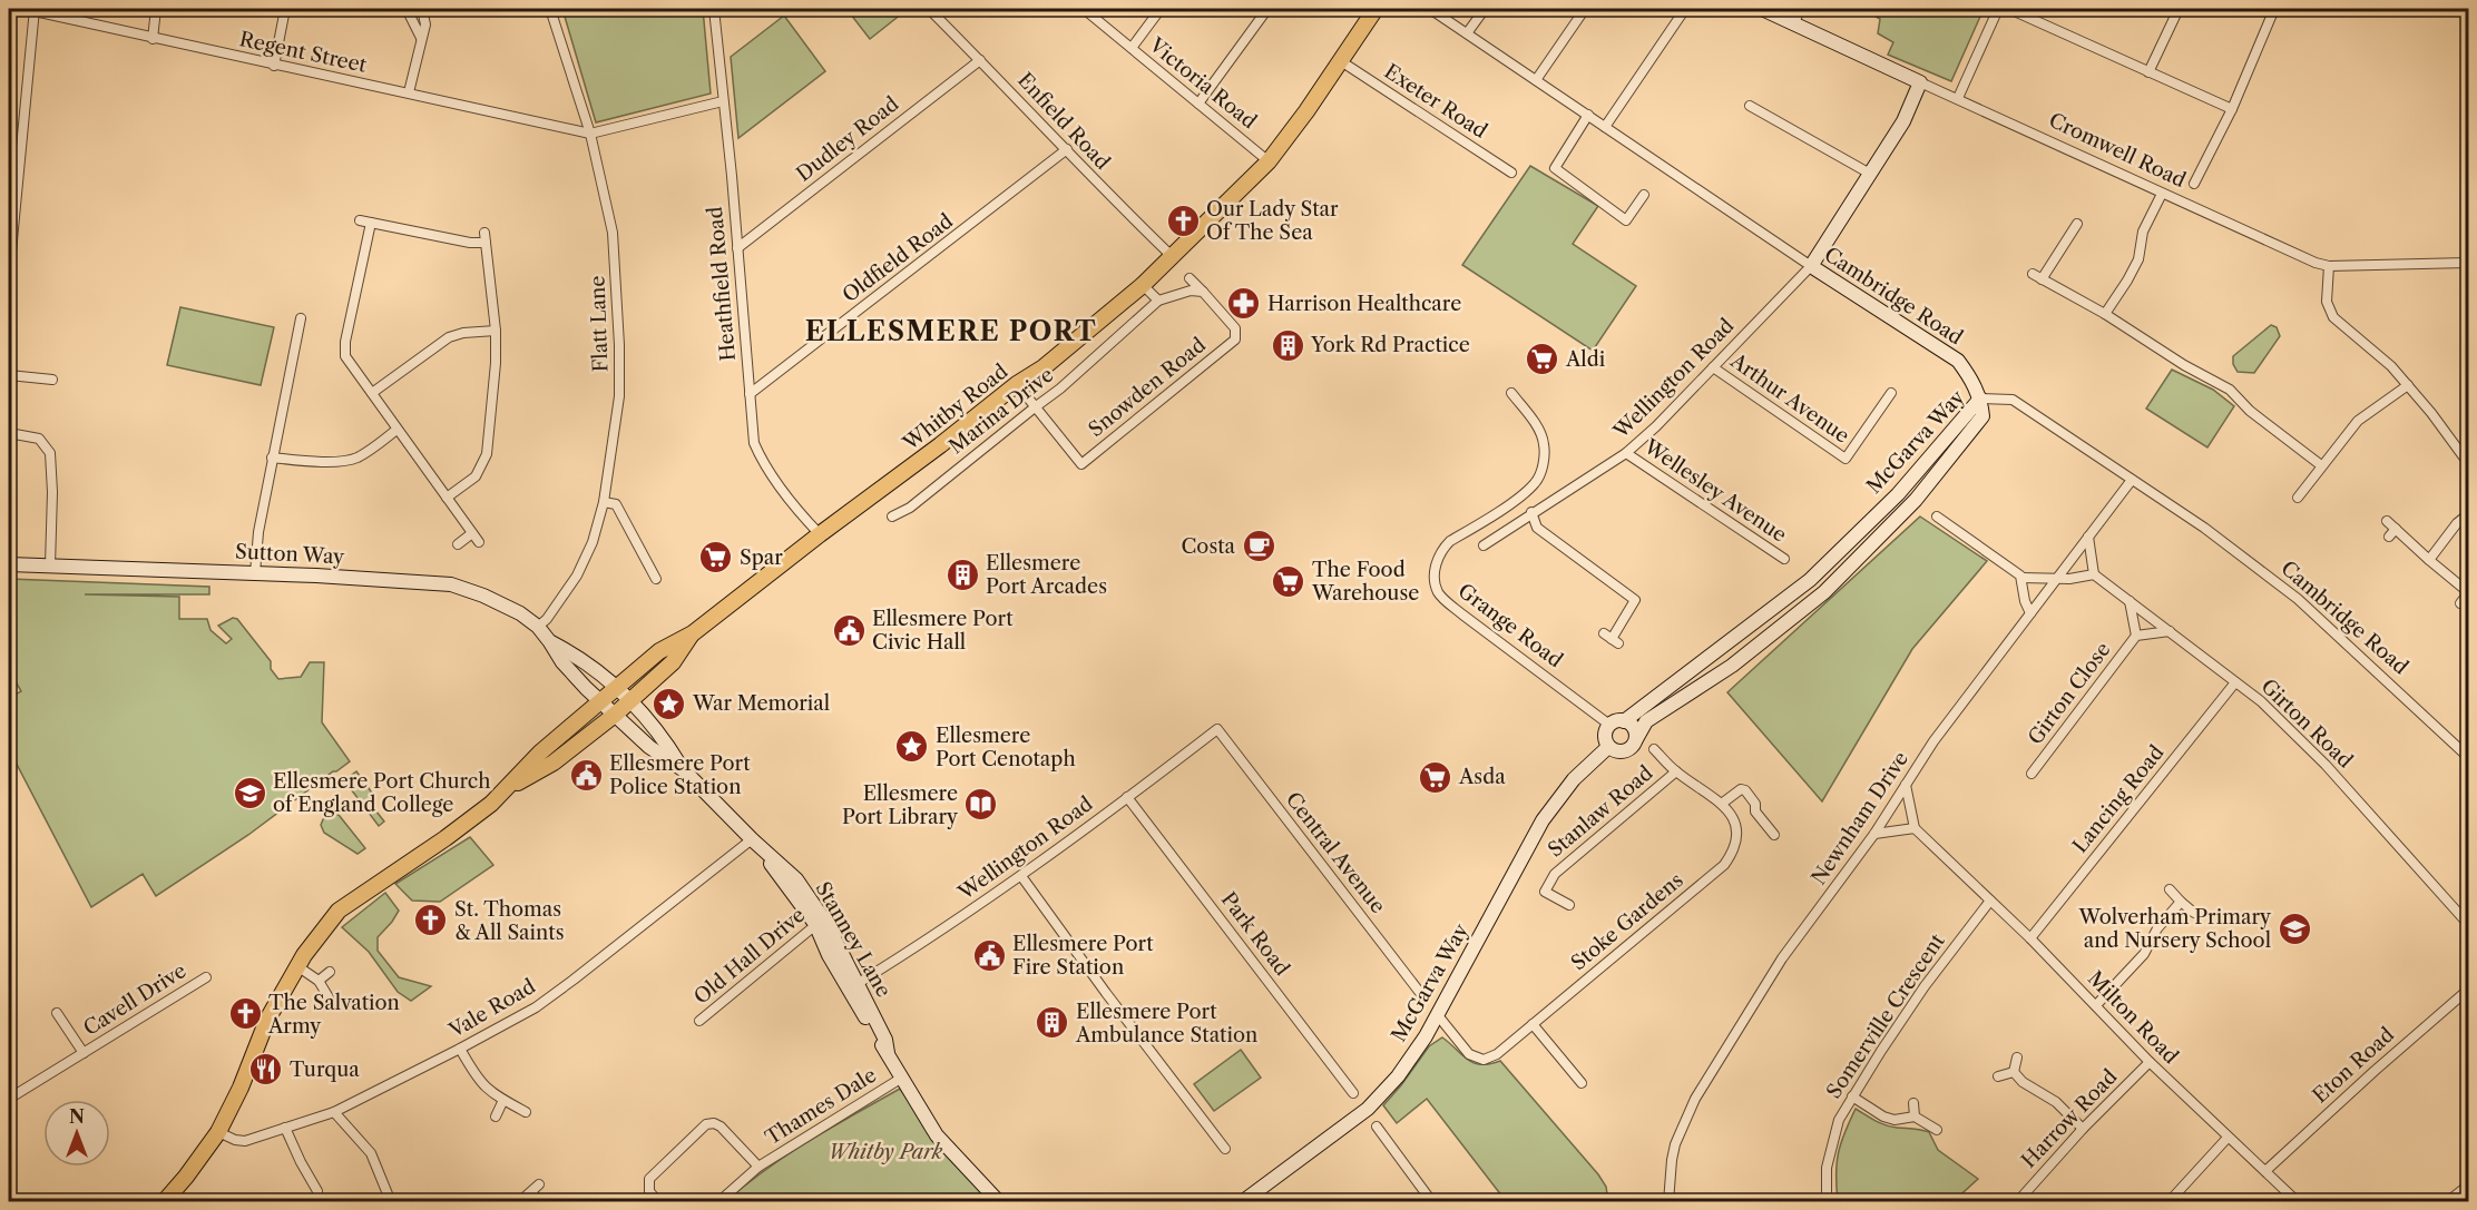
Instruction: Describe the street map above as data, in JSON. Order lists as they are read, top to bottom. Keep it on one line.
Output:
{"streets":{"main road":["Whitby Road"],"street":["Regent Street","Victoria Road","Exeter Road","Enfield Road","Dudley Road","Cromwell Road","Oldfield Road","Heathfield Road","Cambridge Road","Flatt Lane","Wellington Road","Snowden Road","Arthur Avenue","Marina Drive","McGarva Way","Wellesley Avenue","Sutton Way","Grange Road","Girton Close","Girton Road","Lancing Road","Stanlaw Road","Newnham Drive","Central Avenue","Stoke Gardens","Park Road","Stanney Lane","Old Hall Drive","Cavell Drive","Vale Road","Somerville Crescent","Milton Road","Eton Road","Thames Dale","Harrow Road"]},"crossings":[["Regent Street","Flatt Lane"],["Victoria Road","Whitby Road"],["Exeter Road","Whitby Road"],["Enfield Road","Dudley Road"],["Enfield Road","Oldfield Road"],["Enfield Road","Whitby Road"],["Dudley Road","Heathfield Road"],["Oldfield Road","Heathfield Road"],["Heathfield Road","Whitby Road"],["Cambridge Road","Wellington Road"],["Cambridge Road","McGarva Way"],["Cambridge Road","Newnham Drive"],["Flatt Lane","Sutton Way"],["Wellington Road","Arthur Avenue"],["Wellington Road","Wellesley Avenue"],["Wellington Road","Central Avenue"],["Wellington Road","Park Road"],["Wellington Road","Stanney Lane"],["Snowden Road","Marina Drive"],["Whitby Road","Sutton Way"],["Whitby Road","Stanney Lane"],["Whitby Road","Vale Road"],["McGarva Way","Grange Road"],["McGarva Way","Stoke Gardens"],["Sutton Way","Stanney Lane"],["Girton Close","Girton Road"],["Girton Road","Lancing Road"],["Lancing Road","Milton Road"],["Stanney Lane","Old Hall Drive"],["Stanney Lane","Vale Road"],["Stanney Lane","Thames Dale"],["Somerville Crescent","Milton Road"],["Milton Road","Eton Road"],["Milton Road","Harrow Road"]],"districts":["ELLESMERE PORT"],"parks":["Whitby Park"],"places":{"church":["Our Lady Star Of The Sea","St. Thomas & All Saints","The Salvation Army"],"pharmacy":["Harrison Healthcare"],"building":["York Rd Practice","Ellesmere Port Arcades","Ellesmere Port Ambulance Station"],"supermarket":["Aldi","Spar","The Food Warehouse","Asda"],"cafe":["Costa"],"public building":["Ellesmere Port Civic Hall","Ellesmere Port Police Station","Ellesmere Port Fire Station"],"place":["War Memorial","Ellesmere Port Cenotaph"],"school or university":["Ellesmere Port Church of England College","Wolverham Primary and Nursery School"],"library":["Ellesmere Port Library"],"restaurant":["Turqua"]},"north":"top"}
